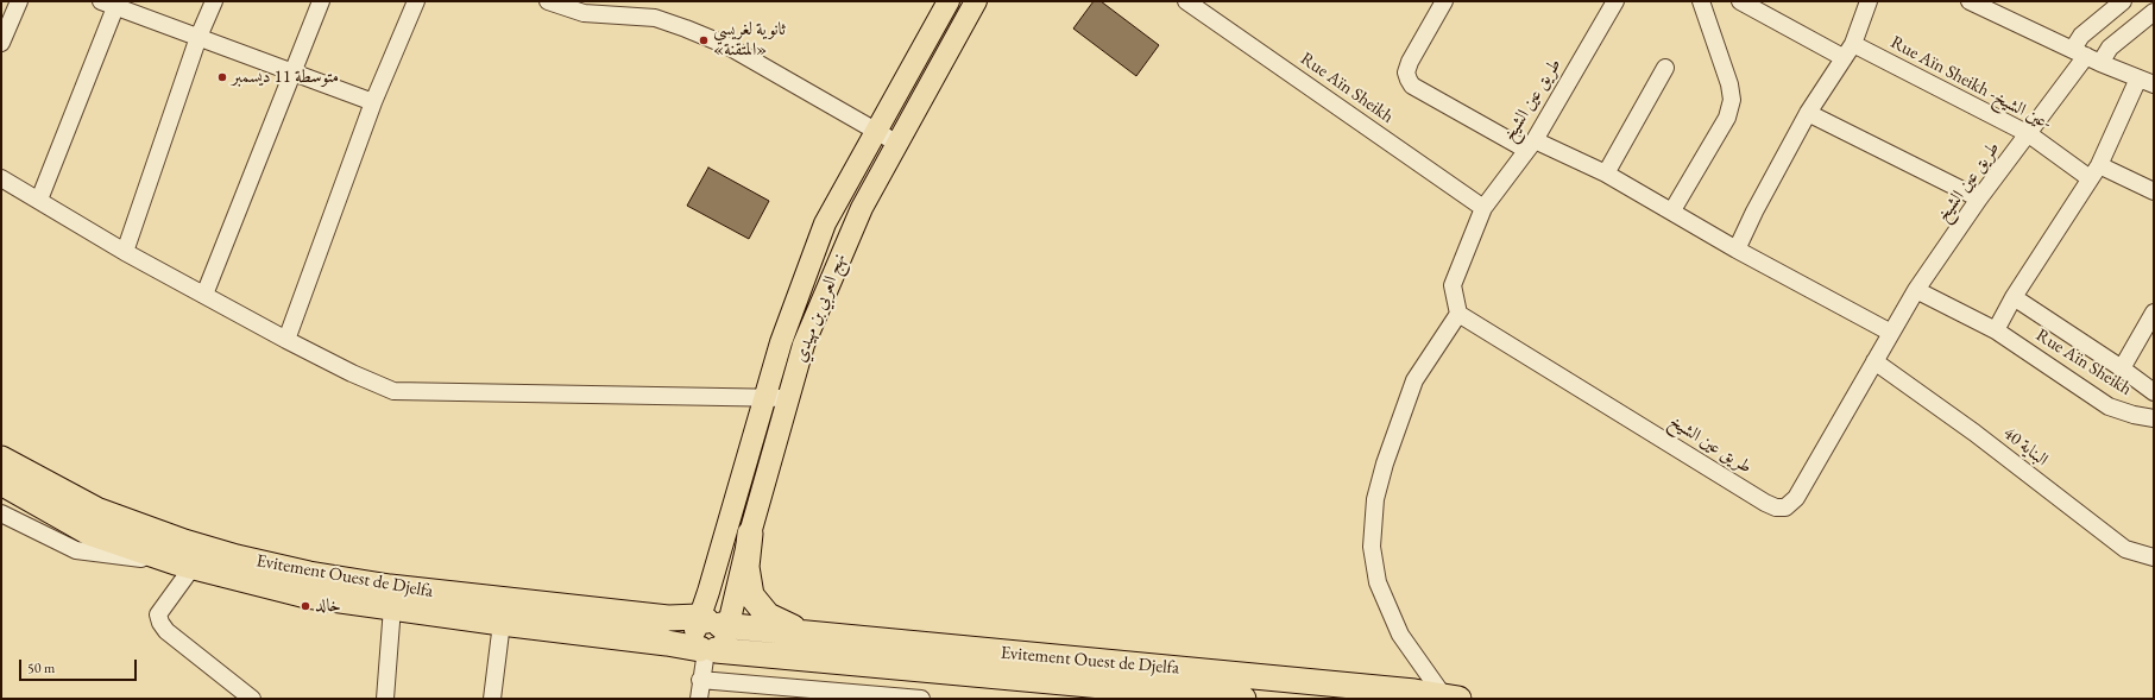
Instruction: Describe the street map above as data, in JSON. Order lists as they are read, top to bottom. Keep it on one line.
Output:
{"streets":{"highway":["Evitement Ouest de Djelfa"],"main road":["نهج العربي بن مهيدي"],"street":["Rue Aïn Sheikh -عين الشيخ-","Rue Aïn Sheikh","طريق عين الشيخ","البناية 40"]},"crossings":[["Rue Aïn Sheikh -عين الشيخ-","طريق عين الشيخ"],["Rue Aïn Sheikh","طريق عين الشيخ"],["طريق عين الشيخ","البناية 40"],["نهج العربي بن مهيدي","Evitement Ouest de Djelfa"]],"places":["ثانوية لغريسي «المتقنة»","متوسطة 11 ديسمبر","خالد"],"scale_bar":"50 m"}
